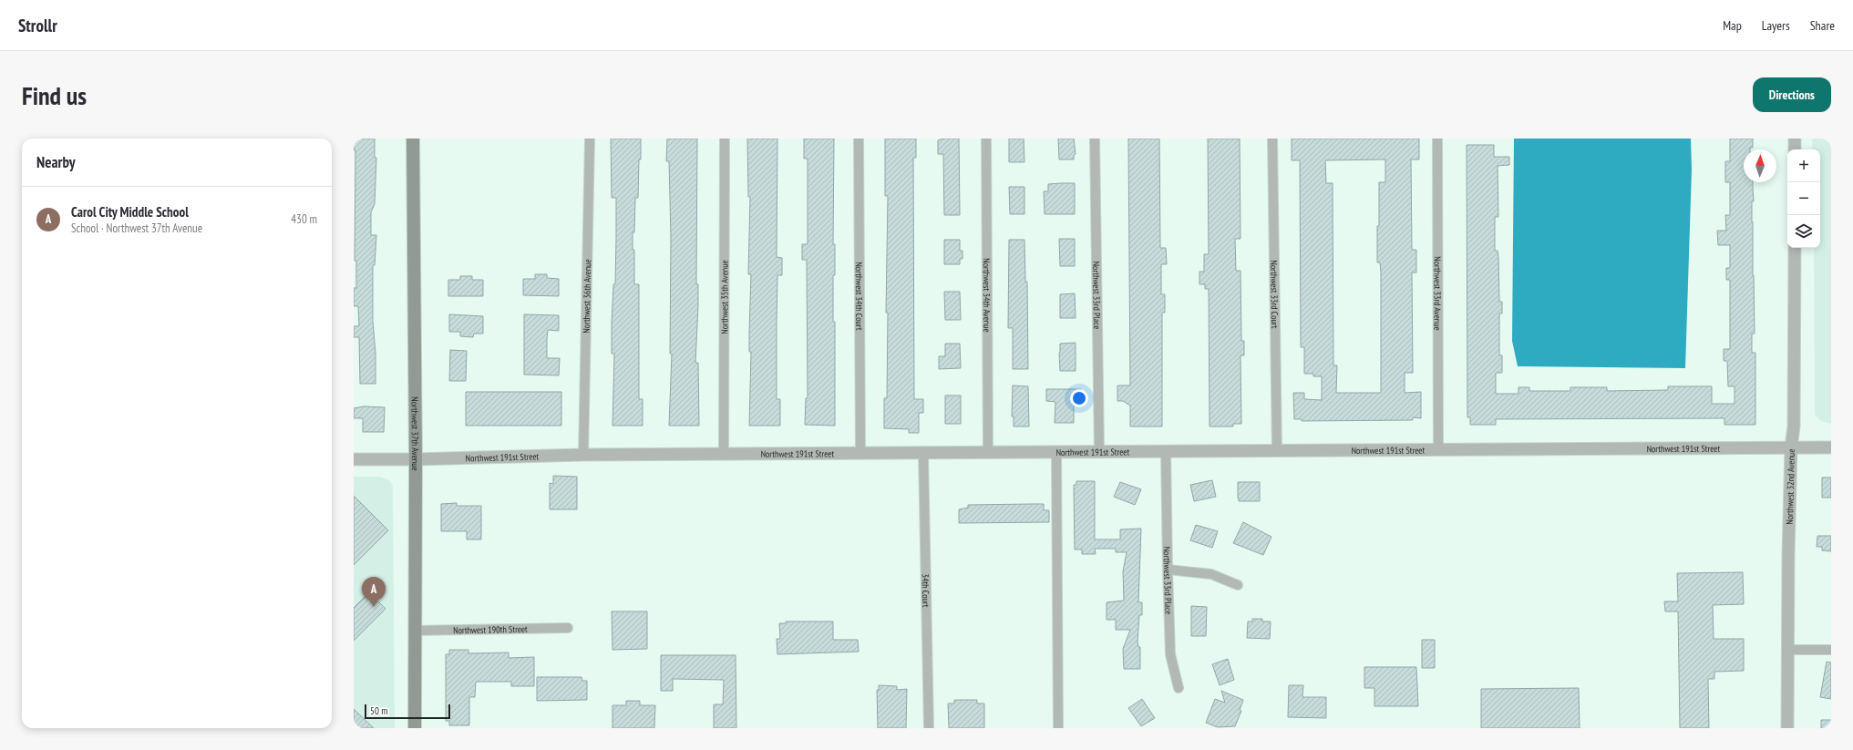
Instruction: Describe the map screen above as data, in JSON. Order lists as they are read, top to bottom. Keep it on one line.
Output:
{"streets":{"main road":["Northwest 37th Avenue"],"street":["Northwest 33rd Avenue","Northwest 33rd Court","Northwest 34th Avenue","Northwest 33rd Place","Northwest 36th Avenue","Northwest 34th Court","Northwest 35th Avenue","Northwest 191st Street","Northwest 32nd Avenue","34th Court","Northwest 190th Street"]},"crossings":[["Northwest 33rd Avenue","Northwest 191st Street"],["Northwest 33rd Court","Northwest 191st Street"],["Northwest 34th Avenue","Northwest 191st Street"],["Northwest 33rd Place","Northwest 191st Street"],["Northwest 36th Avenue","Northwest 191st Street"],["Northwest 34th Court","Northwest 191st Street"],["Northwest 35th Avenue","Northwest 191st Street"],["Northwest 37th Avenue","Northwest 191st Street"],["Northwest 37th Avenue","Northwest 190th Street"],["Northwest 191st Street","Northwest 32nd Avenue"],["Northwest 191st Street","34th Court"]],"scale_bar":"50 m","north":"top","page":{"header":"Strollr","nav":["Map","Layers","Share"],"buttons":"Directions","title":"Find us","heading":"Nearby","map_buttons":["+","−"],"list":[{"mark":"A","name":"Carol City Middle School","note":"School · Northwest 37th Avenue","value":"430 m"}],"pins":"A","scale":"50 m"}}
